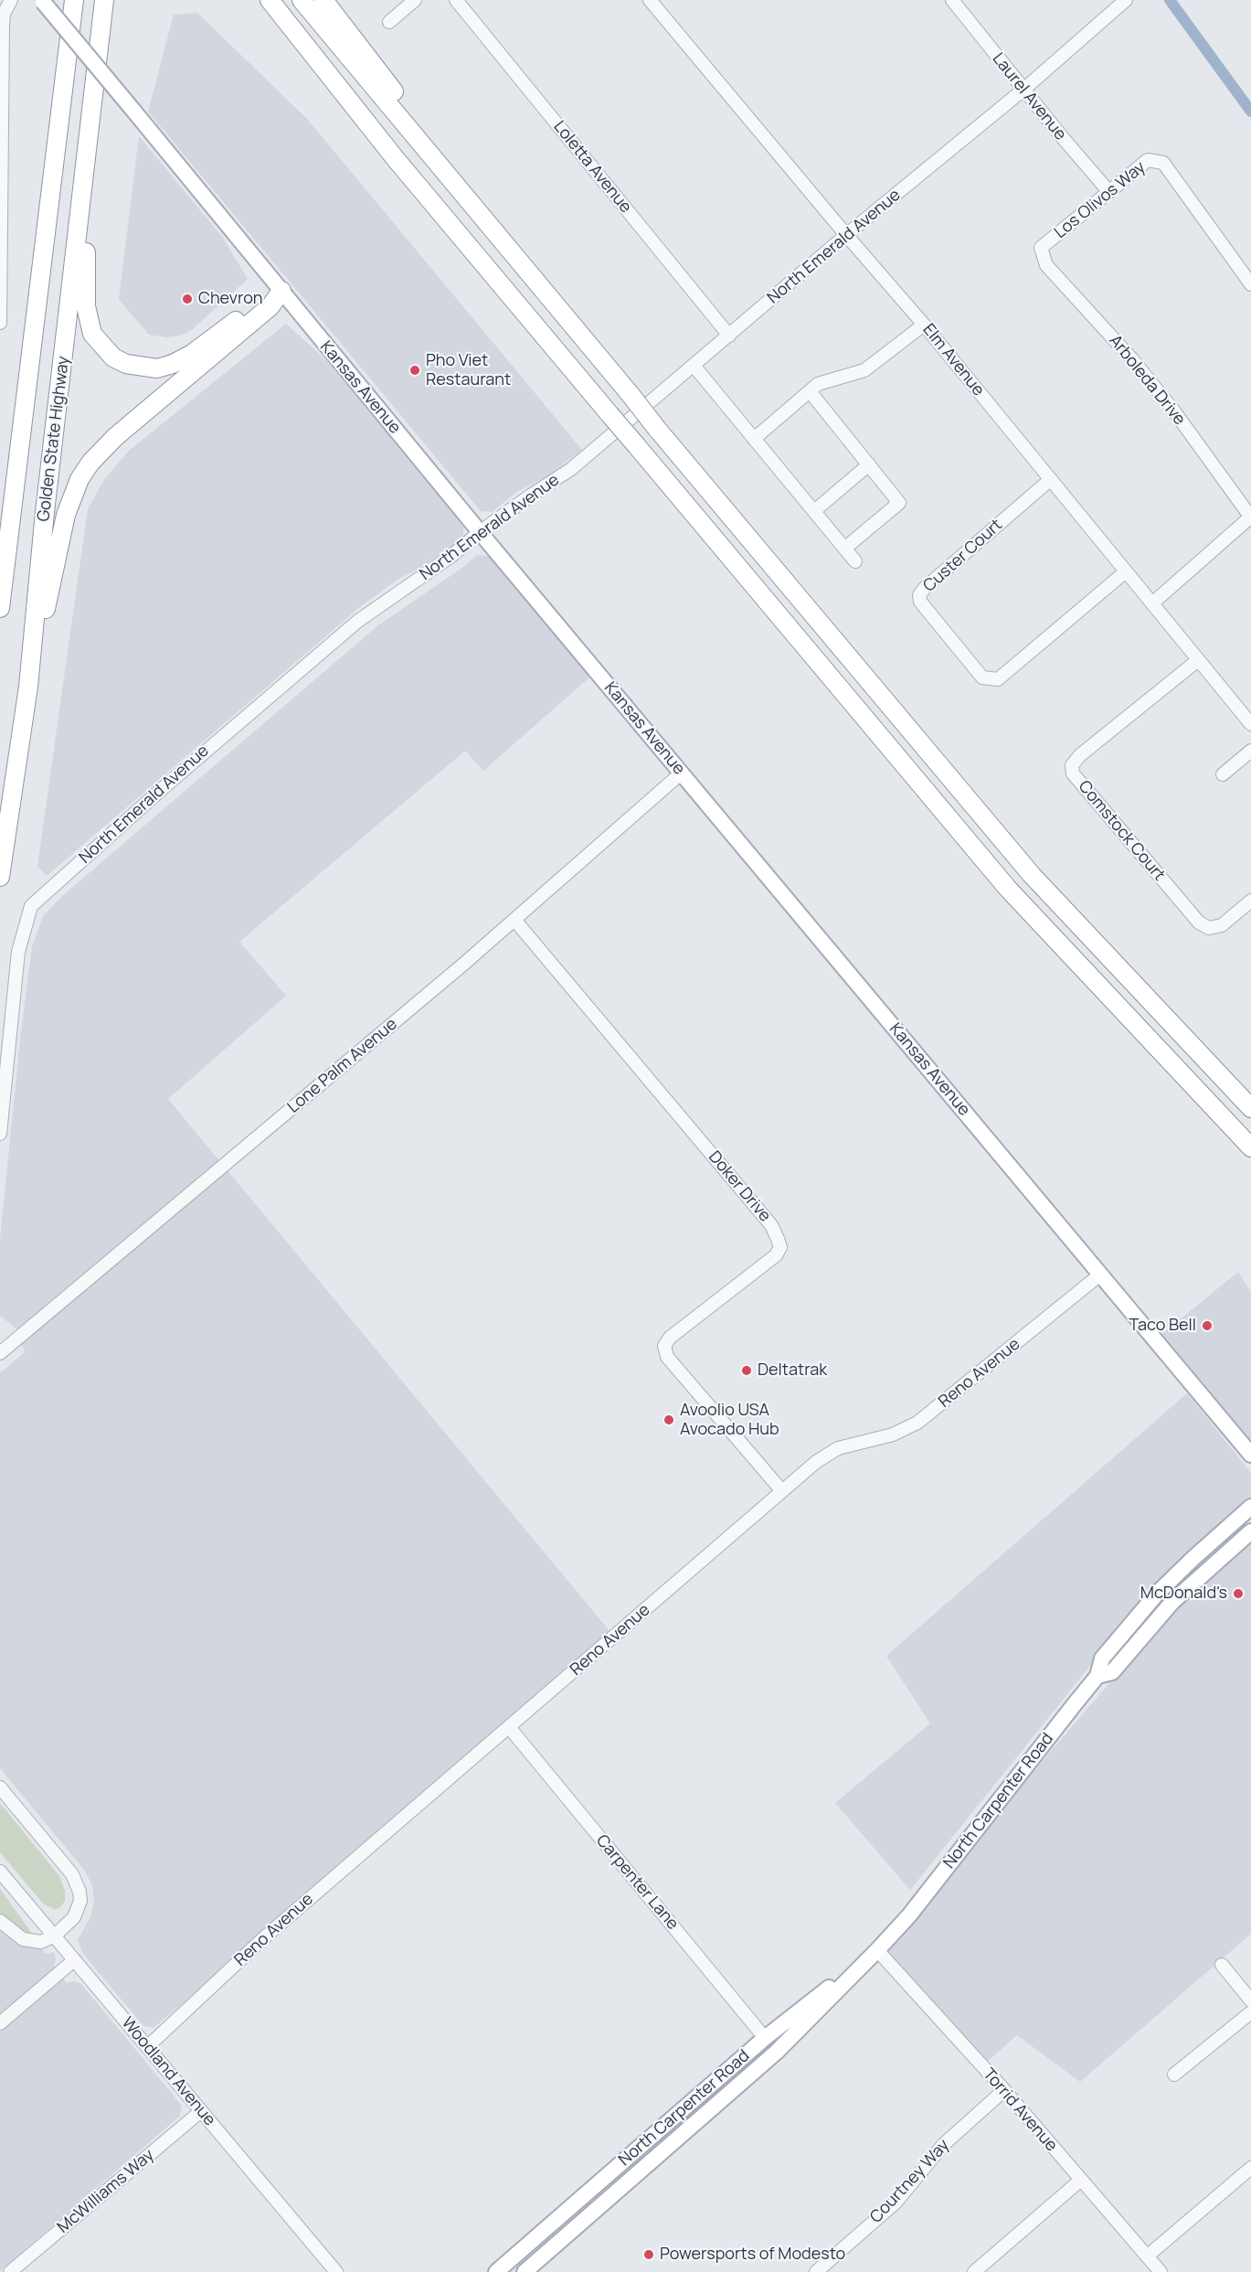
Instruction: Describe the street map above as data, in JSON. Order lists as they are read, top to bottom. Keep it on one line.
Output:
{"streets":{"highway":["Golden State Highway"],"main road":["Kansas Avenue","North Carpenter Road"],"street":["Laurel Avenue","Loletta Avenue","Los Olivos Way","North Emerald Avenue","Elm Avenue","Arboleda Drive","Custer Court","Comstock Court","Lone Palm Avenue","Doker Drive","Reno Avenue","Carpenter Lane","Woodland Avenue","Torrid Avenue","Courtney Way","McWilliams Way"]},"crossings":[["Laurel Avenue","Los Olivos Way"],["Laurel Avenue","North Emerald Avenue"],["Loletta Avenue","North Emerald Avenue"],["Los Olivos Way","Arboleda Drive"],["North Emerald Avenue","Elm Avenue"],["North Emerald Avenue","Kansas Avenue"],["Elm Avenue","Custer Court"],["Elm Avenue","Comstock Court"],["Kansas Avenue","Lone Palm Avenue"],["Kansas Avenue","Reno Avenue"],["Lone Palm Avenue","Doker Drive"],["Doker Drive","Reno Avenue"],["Reno Avenue","Carpenter Lane"],["Reno Avenue","Woodland Avenue"],["North Carpenter Road","Carpenter Lane"],["North Carpenter Road","Torrid Avenue"],["Woodland Avenue","McWilliams Way"],["Torrid Avenue","Courtney Way"]],"places":["Chevron","Pho Viet Restaurant","Taco Bell","Deltatrak","Avoolio USA Avocado Hub","McDonald's","Powersports of Modesto"]}
